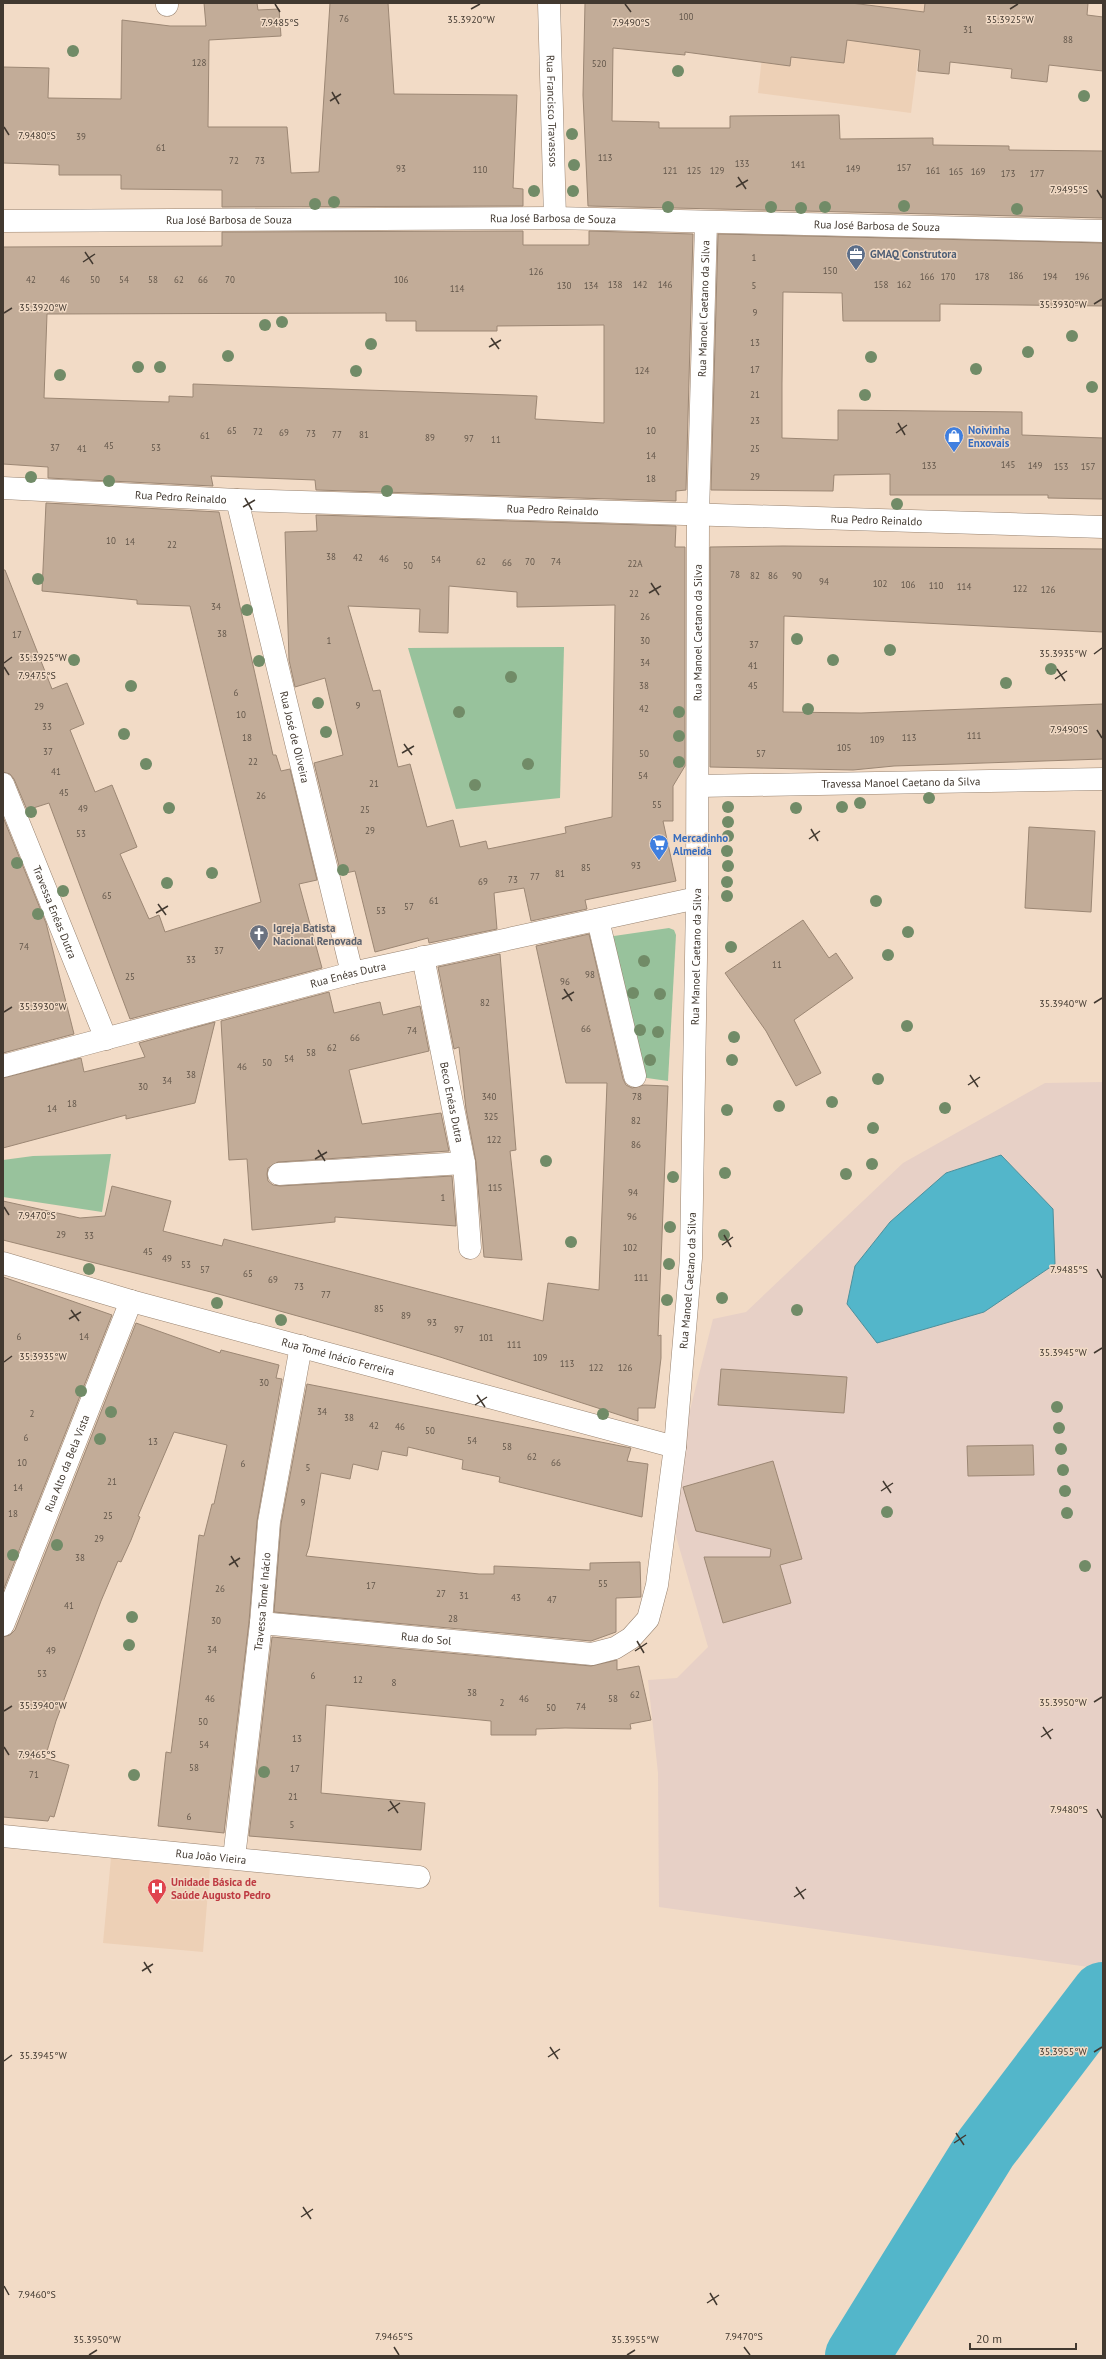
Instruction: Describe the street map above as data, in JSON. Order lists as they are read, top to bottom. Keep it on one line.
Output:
{"streets":{"street":["Rua Francisco Travassos","Rua José Barbosa de Souza","Rua Manoel Caetano da Silva","Rua Pedro Reinaldo","Rua José de Oliveira","Travessa Manoel Caetano da Silva","Travessa Enéas Dutra","Rua Enéas Dutra","Beco Enéas Dutra","Rua Tomé Inácio Ferreira","Rua Alto da Bela Vista","Travessa Tomé Inácio","Rua do Sol","Rua João Vieira"]},"crossings":[["Rua Francisco Travassos","Rua José Barbosa de Souza"],["Rua José Barbosa de Souza","Rua Manoel Caetano da Silva"],["Rua Manoel Caetano da Silva","Rua Pedro Reinaldo"],["Rua Manoel Caetano da Silva","Travessa Manoel Caetano da Silva"],["Rua Manoel Caetano da Silva","Rua Enéas Dutra"],["Rua Manoel Caetano da Silva","Rua Tomé Inácio Ferreira"],["Rua Manoel Caetano da Silva","Rua do Sol"],["Rua Pedro Reinaldo","Rua José de Oliveira"],["Rua José de Oliveira","Rua Enéas Dutra"],["Travessa Enéas Dutra","Rua Enéas Dutra"],["Rua Enéas Dutra","Beco Enéas Dutra"],["Rua Tomé Inácio Ferreira","Rua Alto da Bela Vista"],["Rua Tomé Inácio Ferreira","Travessa Tomé Inácio"],["Travessa Tomé Inácio","Rua do Sol"],["Travessa Tomé Inácio","Rua João Vieira"]],"places":{"office":["GMAQ Construtora"],"shop":["Noivinha Enxovais"],"supermarket":["Mercadinho Almeida"],"church":["Igreja Batista Nacional Renovada"],"hospital":["Unidade Básica de Saúde Augusto Pedro"]},"house_numbers":["100","76","31","88","128","520","39","61","113","72","73","133","141","157","93","149","110","121","125","129","161","165","169","173","177","1","150","126","186","166","170","178","194","196","42","46","50","54","58","62","66","70","106","138","142","146","158","162","130","134","5","114","9","13","17","124","21","23","65","10","72","69","73","77","81","61","89","97","11","45","37","53","41","25","14","145","133","149","153","157","29","18","10","14","22","38","42","46","54","62","70","74","66","22A","50","78","82","86","90","94","102","106","110","114","122","126","22","34","26","38","17","1","30","37","34","41","38","45","6","9","29","42","10","33","111","18","113","109","105","37","50","57","22","41","54","21","45","26","55","49","25","29","53","93","85","81","77","73","69","65","61","57","53","74","37","33","11","98","25","96","82","66","74","66","62","58","54","50","46","38","34","30","340","78","18","14","325","82","122","86","115","94","1","96","29","33","102","45","49","53","57","65","111","69","73","77","85","89","93","97","6","14","101","111","109","113","122","126","30","34","2","38","42","46","50","6","54","13","58","62","10","66","6","5","21","14","9","18","25","29","38","55","17","26","27","31","43","47","41","28","30","34","49","53","6","12","8","38","62","46","46","58","2","74","50","50","13","54","58","17","71","21","6","5"],"scale_bar":"20 m","coordinates":["35.3920°W","35.3925°W","7.9485°S","7.9490°S","7.9480°S","7.9495°S","35.3930°W","35.3935°W","7.9475°S","35.3940°W","7.9470°S","35.3945°W","35.3950°W","7.9465°S","35.3955°W","7.9460°S"]}
